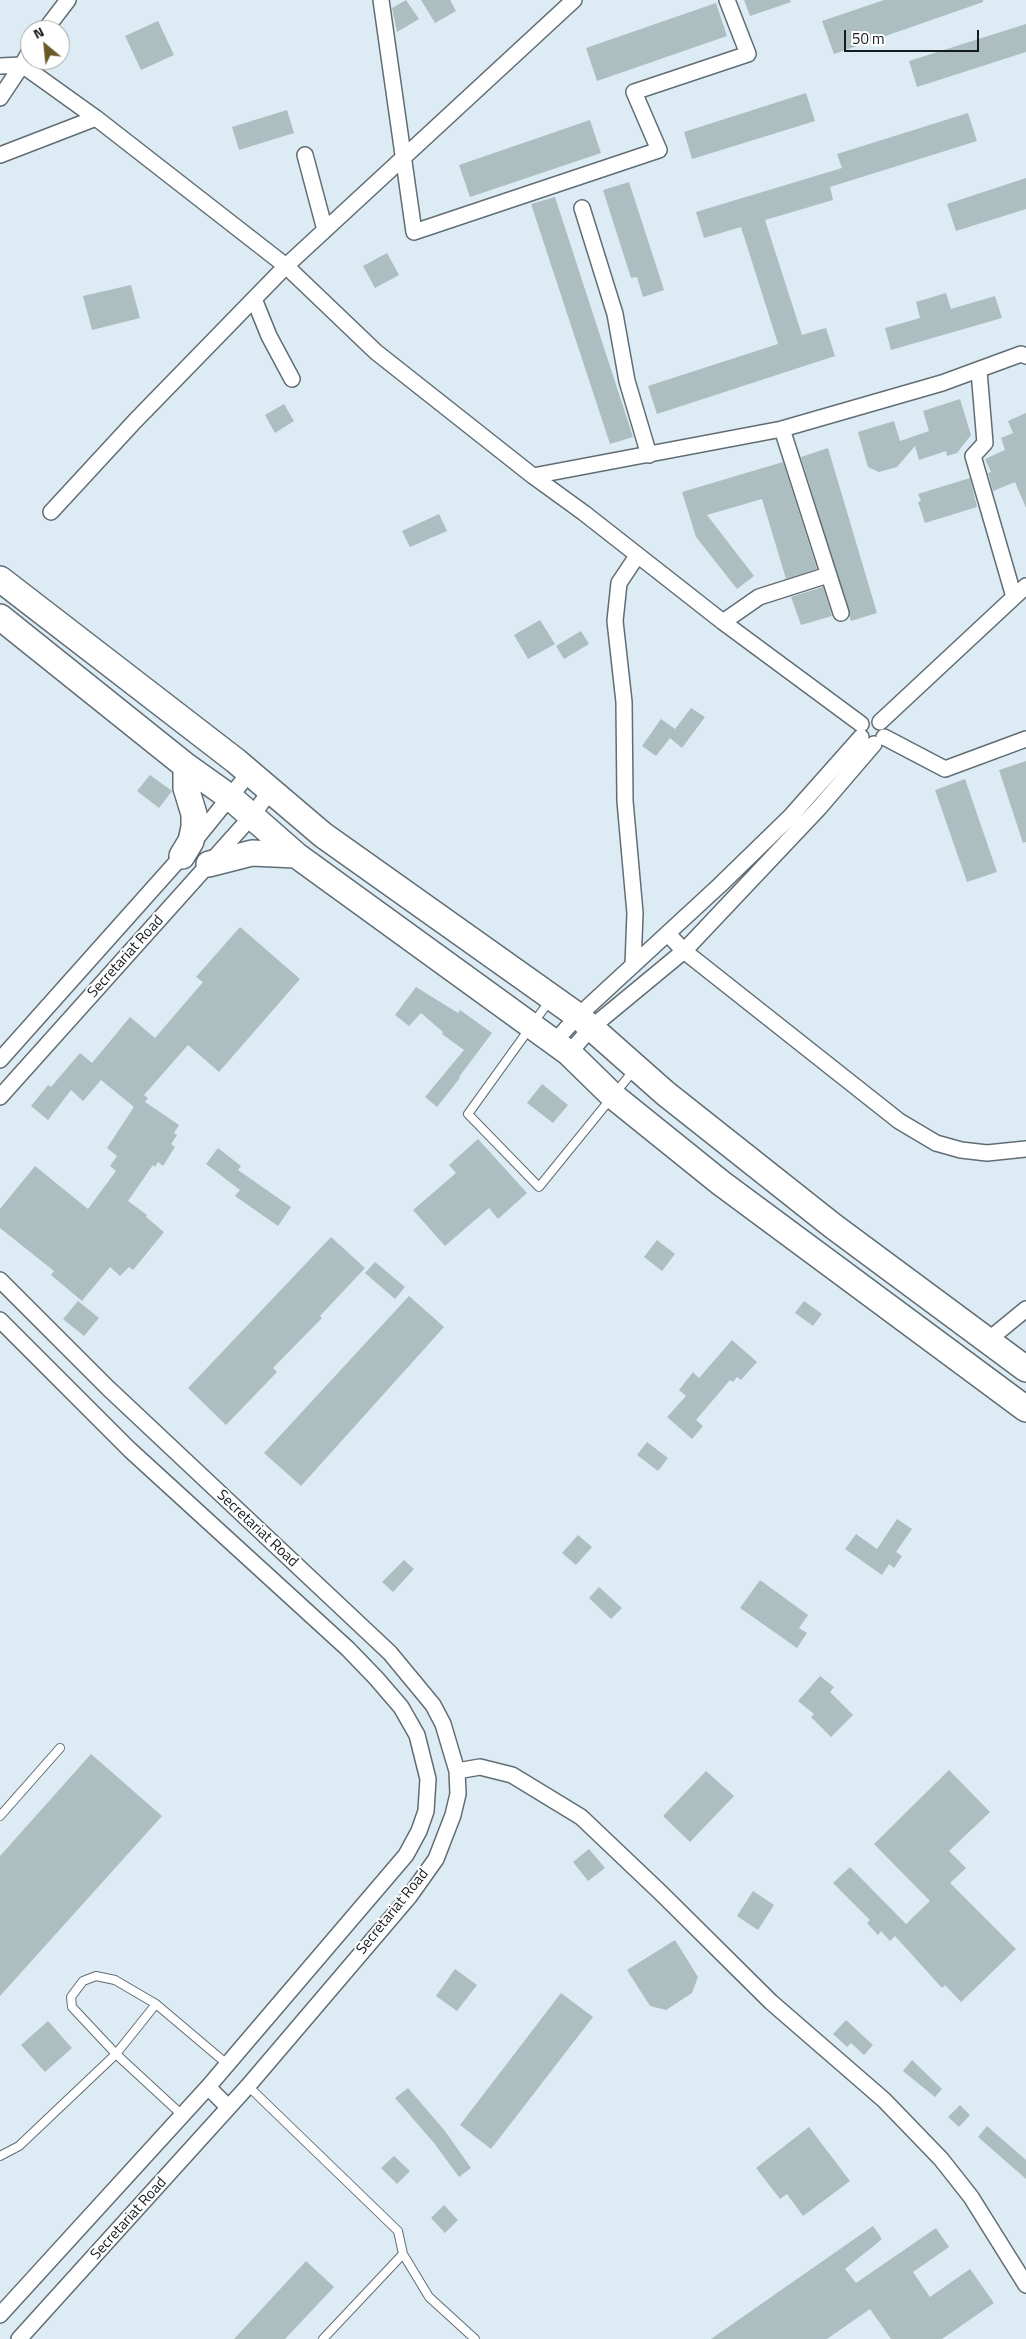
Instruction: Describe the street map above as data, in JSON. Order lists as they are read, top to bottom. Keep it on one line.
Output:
{"streets":{"street":["Secretariat Road"]},"scale_bar":"50 m","north":"top left"}
